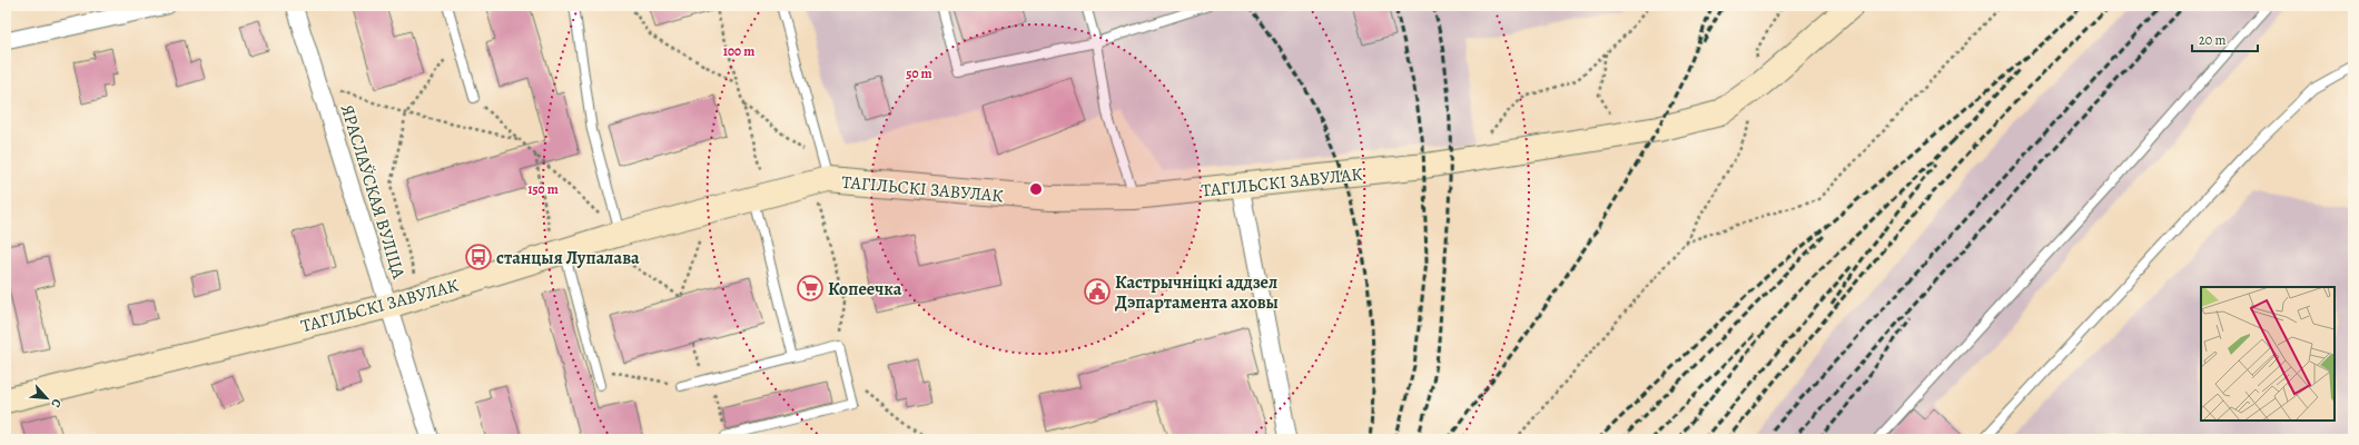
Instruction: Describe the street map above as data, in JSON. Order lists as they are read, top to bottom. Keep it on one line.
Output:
{"streets":{"main road":["ТАГІЛЬСКІ ЗАВУЛАК"],"street":["ЯРАСЛАЎСКАЯ ВУЛІЦА"]},"crossings":[["ТАГІЛЬСКІ ЗАВУЛАК","ЯРАСЛАЎСКАЯ ВУЛІЦА"]],"places":{"bus stop":["станцыя Лупалава"],"supermarket":["Копеечка"],"public building":["Кастрычніцкі аддзел Дэпартамента аховы"]},"scale_bar":"20 m","north":"bottom right","rings":["100 m","50 m","150 m"]}
